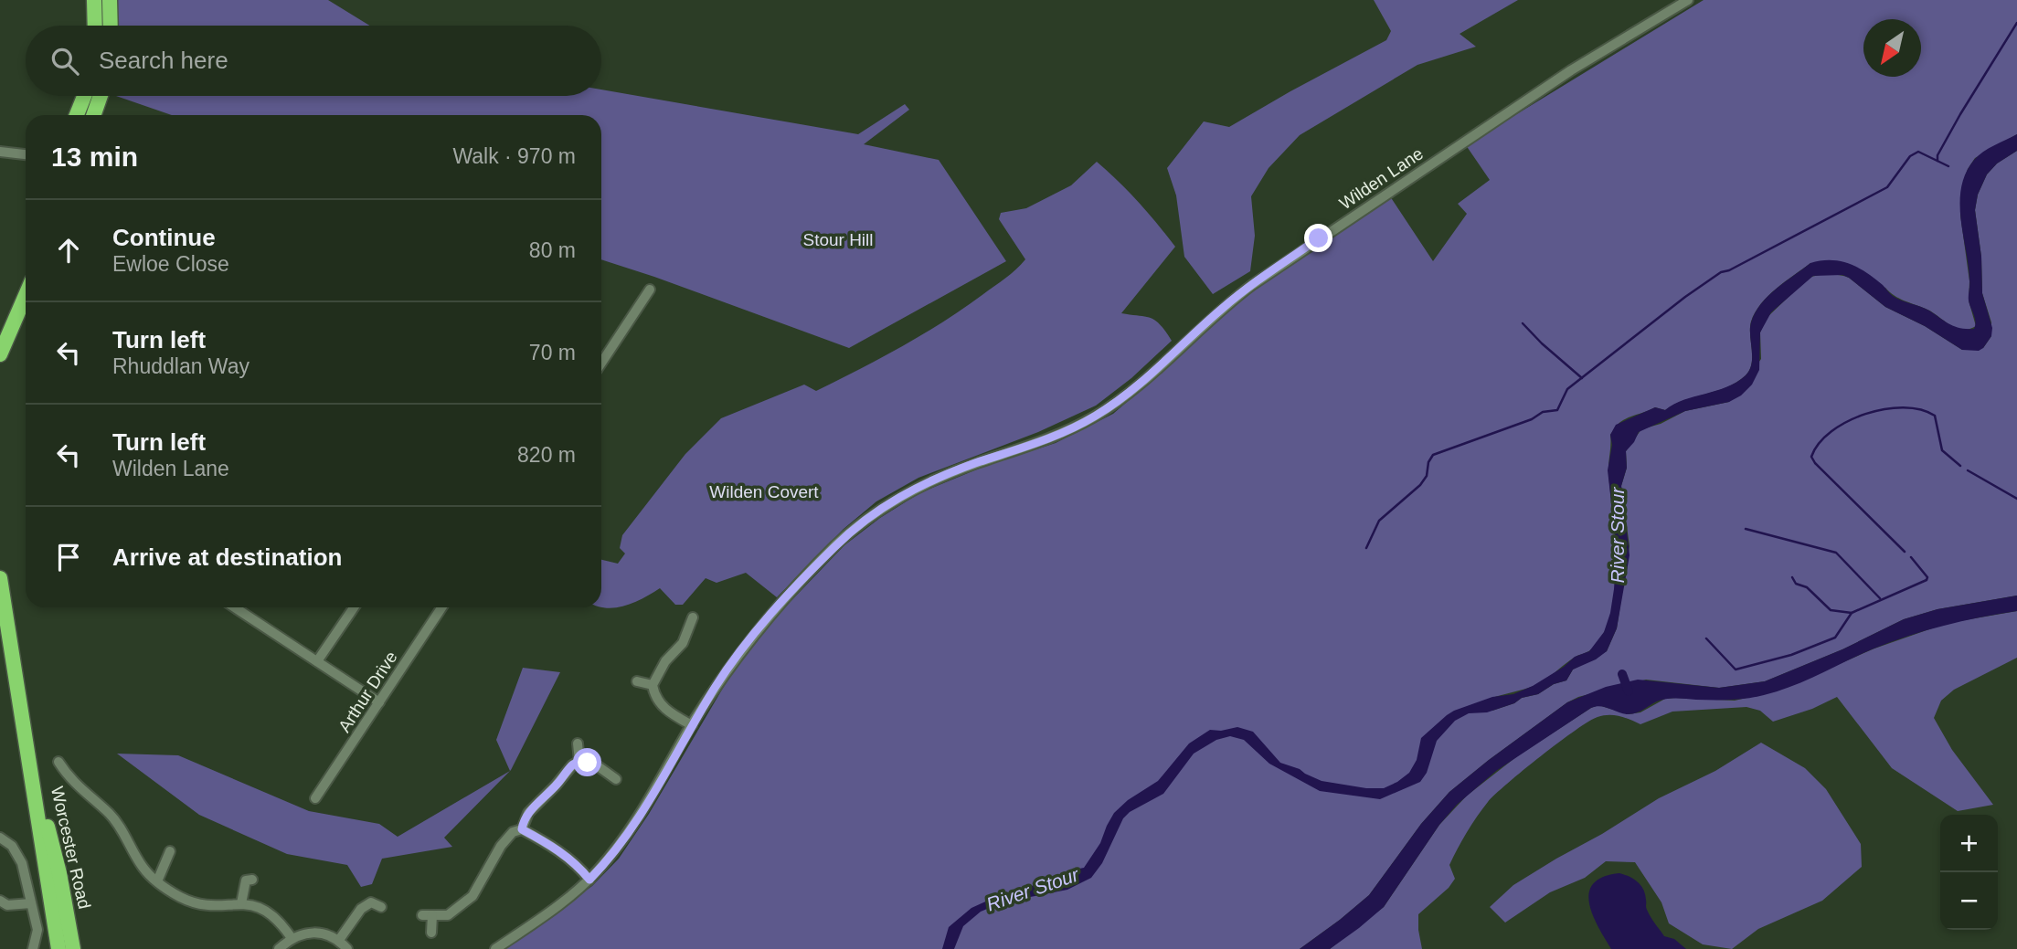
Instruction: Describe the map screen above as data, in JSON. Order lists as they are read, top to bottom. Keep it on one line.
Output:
{"streets":{"highway":["Worcester Road"],"street":["Wilden Lane","Arthur Drive"]},"water":["River Stour"],"parks":["Stour Hill","Wilden Covert"],"north":"bottom left","page":{"search":"Search here","heading":["13 min","Walk · 970 m"],"list":[["Continue","Ewloe Close","80 m"],["Turn left","Rhuddlan Way","70 m"],["Turn left","Wilden Lane","820 m"],"Arrive at destination"],"map_buttons":["+","−"]}}
